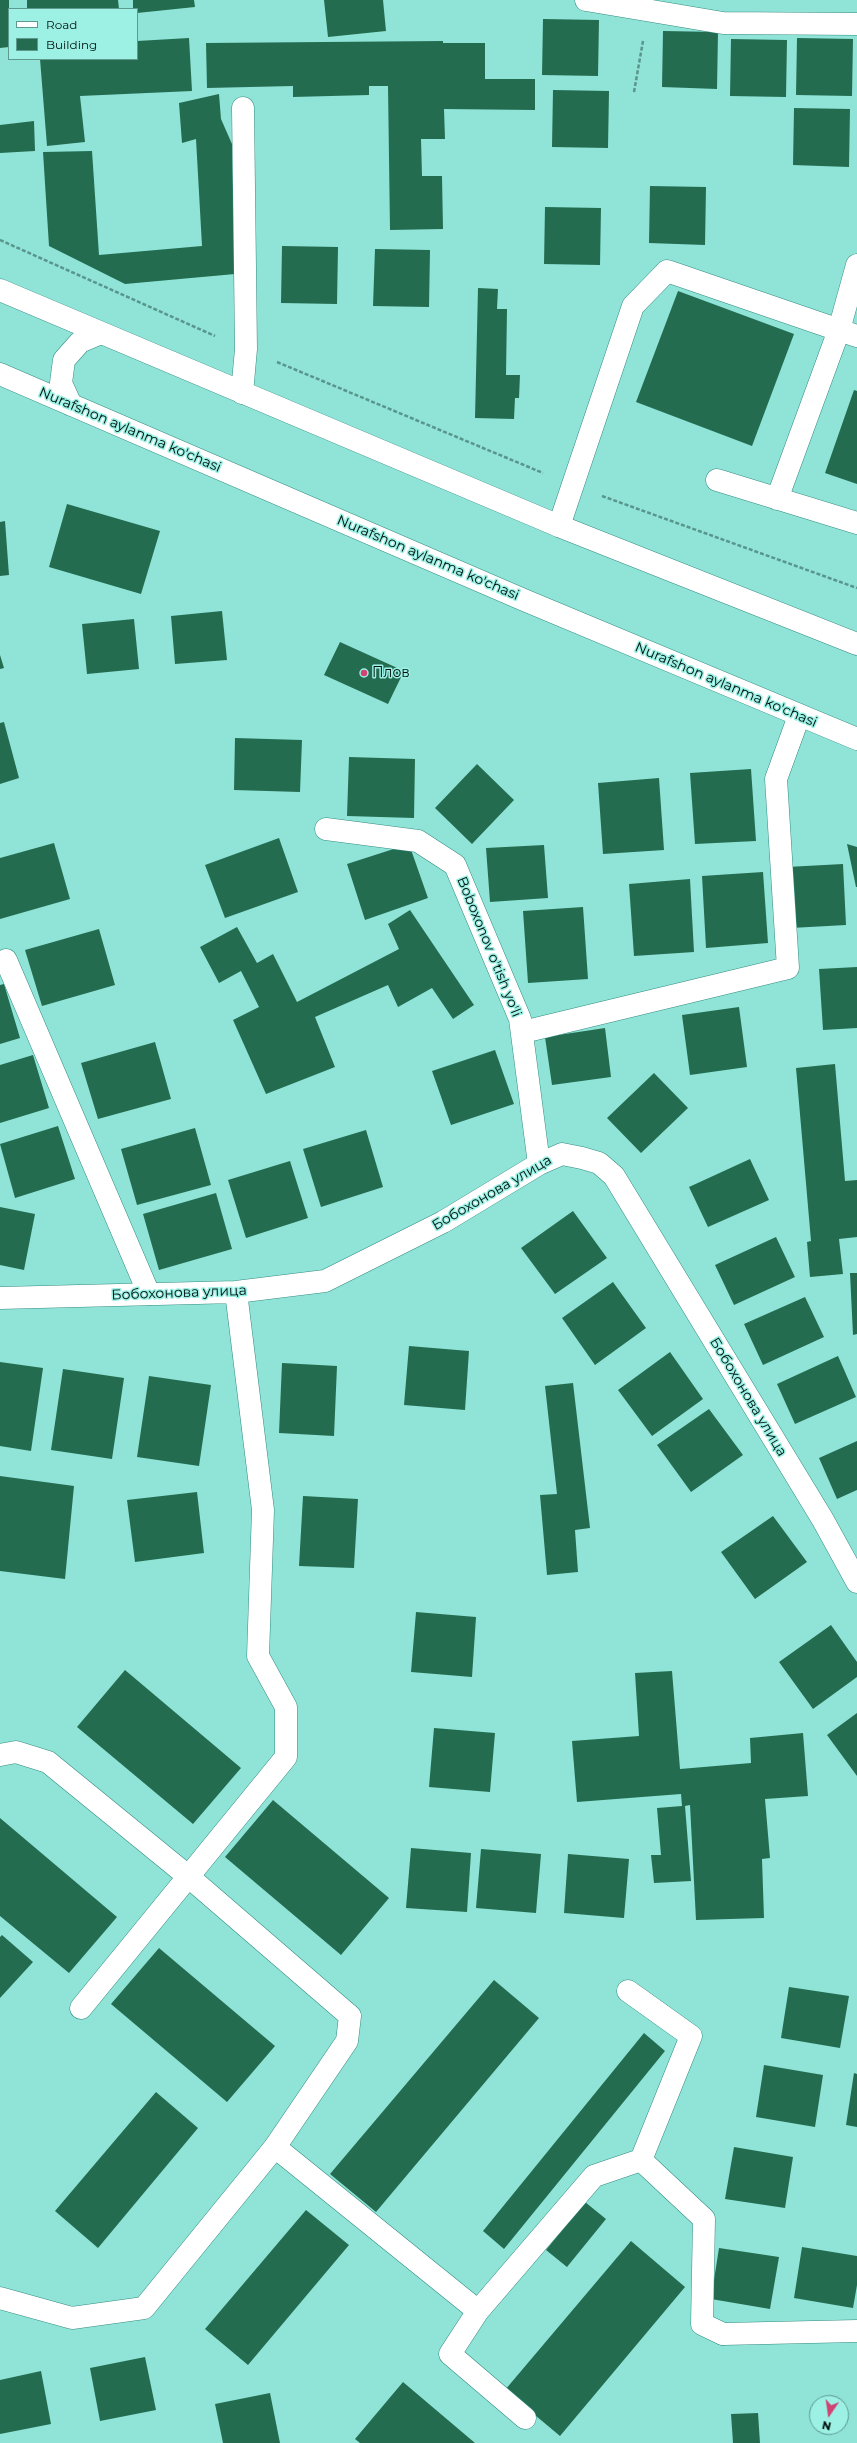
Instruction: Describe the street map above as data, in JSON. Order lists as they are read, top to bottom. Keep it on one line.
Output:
{"streets":{"street":["Nurafshon aylanma ko'chasi","Boboxonov o'tish yo'li","Бобохонова улица"]},"crossings":[["Boboxonov o'tish yo'li","Бобохонова улица"]],"places":["Плов"],"legend":["Road","Building"],"north":"bottom"}
